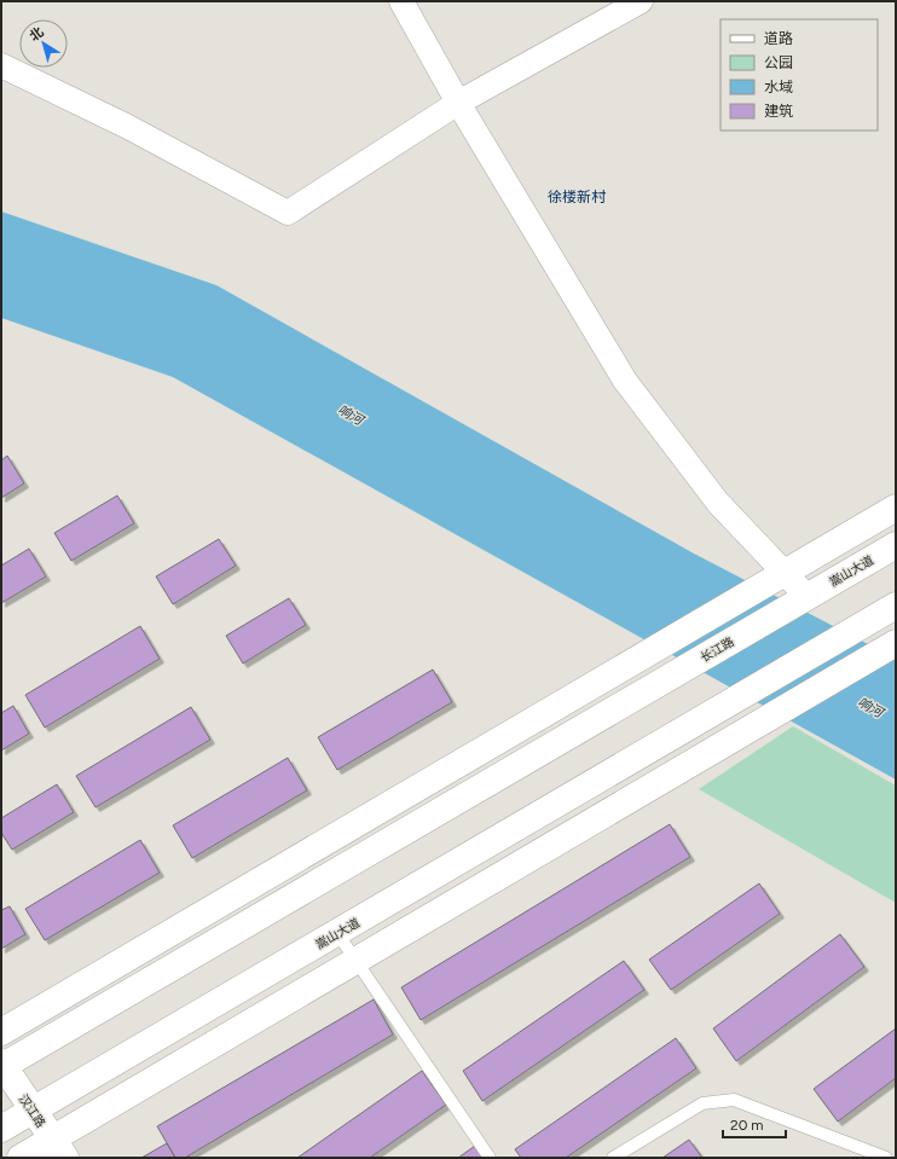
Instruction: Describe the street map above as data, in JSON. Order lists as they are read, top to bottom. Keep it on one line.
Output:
{"streets":{"main road":["嵩山大道","长江路","汉江路"]},"crossings":[["嵩山大道","长江路"],["嵩山大道","汉江路"],["长江路","汉江路"]],"districts":["徐楼新村"],"water":["响河"],"legend":["道路","公园","水域","建筑"],"scale_bar":"20 m","north":"top left"}
